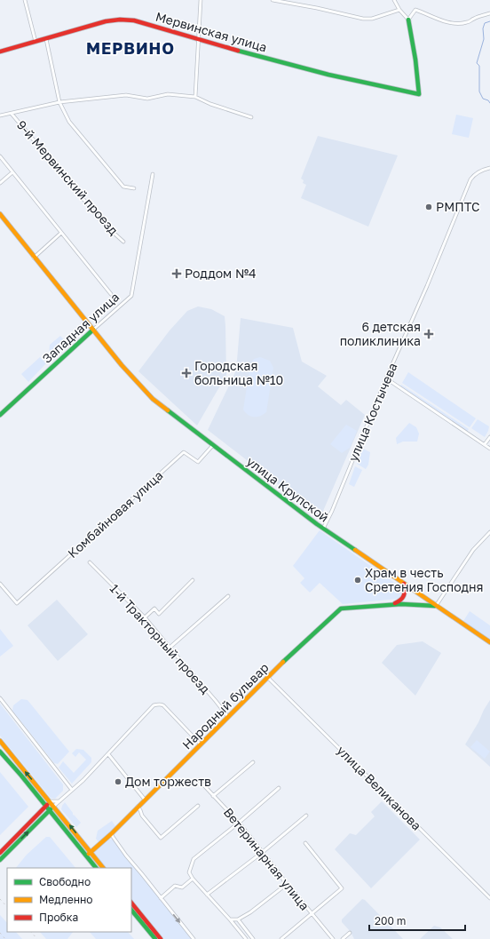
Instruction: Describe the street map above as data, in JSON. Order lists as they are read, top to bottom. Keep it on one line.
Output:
{"streets":{"street":["Мервинская улица","9-й Мервинский проезд","Западная улица","улица Костычева","улица Крупской","Комбайновая улица","1-й Тракторный проезд","Народный бульвар","улица Великанова","Ветеринарная улица"]},"crossings":[["Западная улица","улица Крупской"],["улица Костычева","улица Крупской"],["улица Крупской","Комбайновая улица"],["улица Крупской","Народный бульвар"],["1-й Тракторный проезд","Народный бульвар"],["Народный бульвар","улица Великанова"]],"districts":["МЕРВИНО"],"places":{"other":["РМПТС","Храм в честь Сретения Господня","Дом торжеств"],"health":["Роддом №4","6 детская поликлиника","Городская больница №10"]},"legend":["Свободно","Медленно","Пробка"],"scale_bar":"200 m"}
